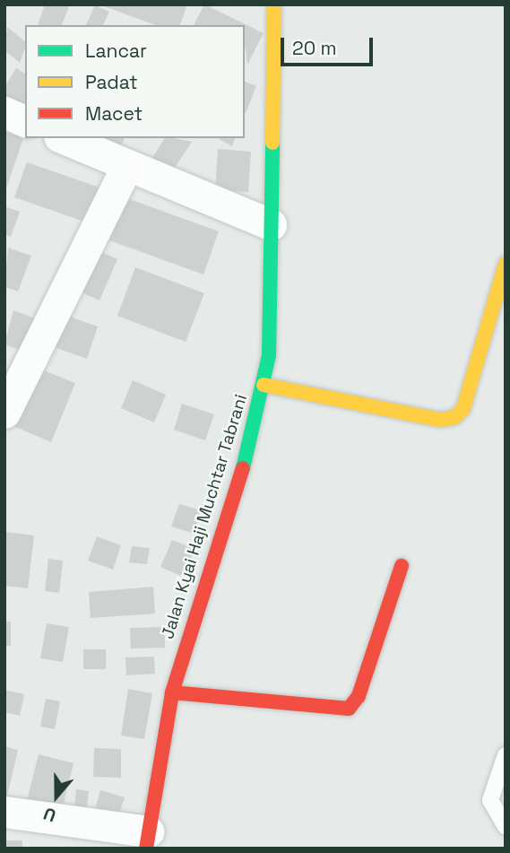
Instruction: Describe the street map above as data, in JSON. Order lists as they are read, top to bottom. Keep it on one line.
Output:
{"streets":{"street":["Jalan Kyai Haji Muchtar Tabrani"]},"legend":["Lancar","Padat","Macet"],"scale_bar":"20 m","north":"bottom"}
